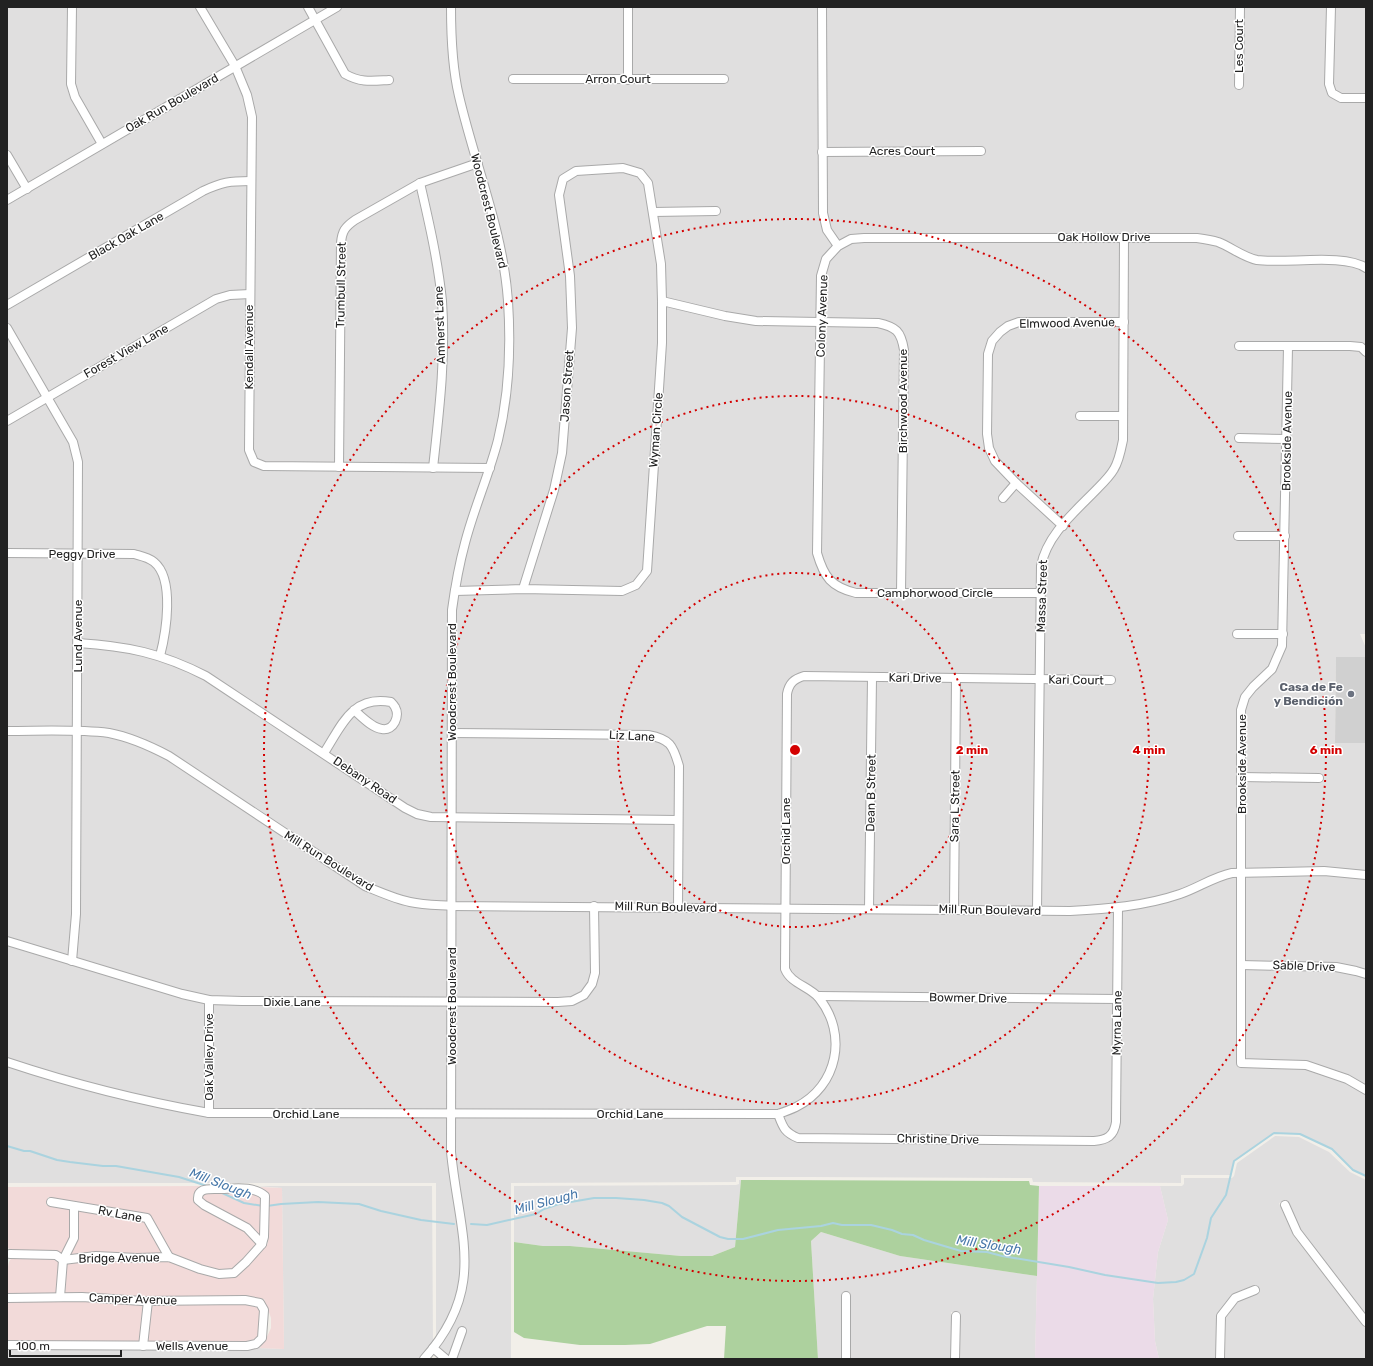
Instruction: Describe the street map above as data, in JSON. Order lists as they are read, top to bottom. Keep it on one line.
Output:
{"streets":{"street":["Les Court","Arron Court","Oak Run Boulevard","Acres Court","Woodcrest Boulevard","Black Oak Lane","Oak Hollow Drive","Trumbull Street","Colony Avenue","Elmwood Avenue","Amherst Lane","Kendall Avenue","Forest View Lane","Jason Street","Birchwood Avenue","Wyman Circle","Brookside Avenue","Peggy Drive","Camphorwood Circle","Massa Street","Lund Avenue","Kari Drive","Kari Court","Liz Lane","Debany Road","Dean B Street","Sara L Street","Orchid Lane","Mill Run Boulevard","Sable Drive","Bowmer Drive","Dixie Lane","Myrna Lane","Oak Valley Drive","Christine Drive","Rv Lane","Bridge Avenue","Camper Avenue","Wells Avenue"]},"crossings":[["Oak Run Boulevard","Kendall Avenue"],["Woodcrest Boulevard","Trumbull Street"],["Woodcrest Boulevard","Kendall Avenue"],["Woodcrest Boulevard","Wyman Circle"],["Woodcrest Boulevard","Liz Lane"],["Woodcrest Boulevard","Debany Road"],["Woodcrest Boulevard","Orchid Lane"],["Woodcrest Boulevard","Mill Run Boulevard"],["Woodcrest Boulevard","Dixie Lane"],["Black Oak Lane","Kendall Avenue"],["Oak Hollow Drive","Colony Avenue"],["Oak Hollow Drive","Massa Street"],["Trumbull Street","Amherst Lane"],["Trumbull Street","Kendall Avenue"],["Colony Avenue","Birchwood Avenue"],["Colony Avenue","Camphorwood Circle"],["Elmwood Avenue","Massa Street"],["Amherst Lane","Kendall Avenue"],["Kendall Avenue","Forest View Lane"],["Forest View Lane","Lund Avenue"],["Jason Street","Wyman Circle"],["Birchwood Avenue","Wyman Circle"],["Birchwood Avenue","Camphorwood Circle"],["Brookside Avenue","Mill Run Boulevard"],["Brookside Avenue","Sable Drive"],["Peggy Drive","Lund Avenue"],["Peggy Drive","Debany Road"],["Camphorwood Circle","Massa Street"],["Massa Street","Kari Drive"],["Massa Street","Kari Court"],["Massa Street","Mill Run Boulevard"],["Lund Avenue","Debany Road"],["Lund Avenue","Mill Run Boulevard"],["Lund Avenue","Dixie Lane"],["Kari Drive","Kari Court"],["Kari Drive","Dean B Street"],["Kari Drive","Sara L Street"],["Kari Drive","Orchid Lane"],["Liz Lane","Debany Road"],["Liz Lane","Mill Run Boulevard"],["Dean B Street","Mill Run Boulevard"],["Sara L Street","Mill Run Boulevard"],["Orchid Lane","Mill Run Boulevard"],["Orchid Lane","Bowmer Drive"],["Orchid Lane","Oak Valley Drive"],["Orchid Lane","Christine Drive"],["Mill Run Boulevard","Dixie Lane"],["Mill Run Boulevard","Myrna Lane"],["Bowmer Drive","Myrna Lane"],["Dixie Lane","Oak Valley Drive"],["Myrna Lane","Christine Drive"],["Rv Lane","Bridge Avenue"],["Camper Avenue","Wells Avenue"]],"water":["Mill Slough"],"places":["Casa de Fe y Bendición"],"scale_bar":"100 m","rings":["2 min","4 min","6 min"]}
